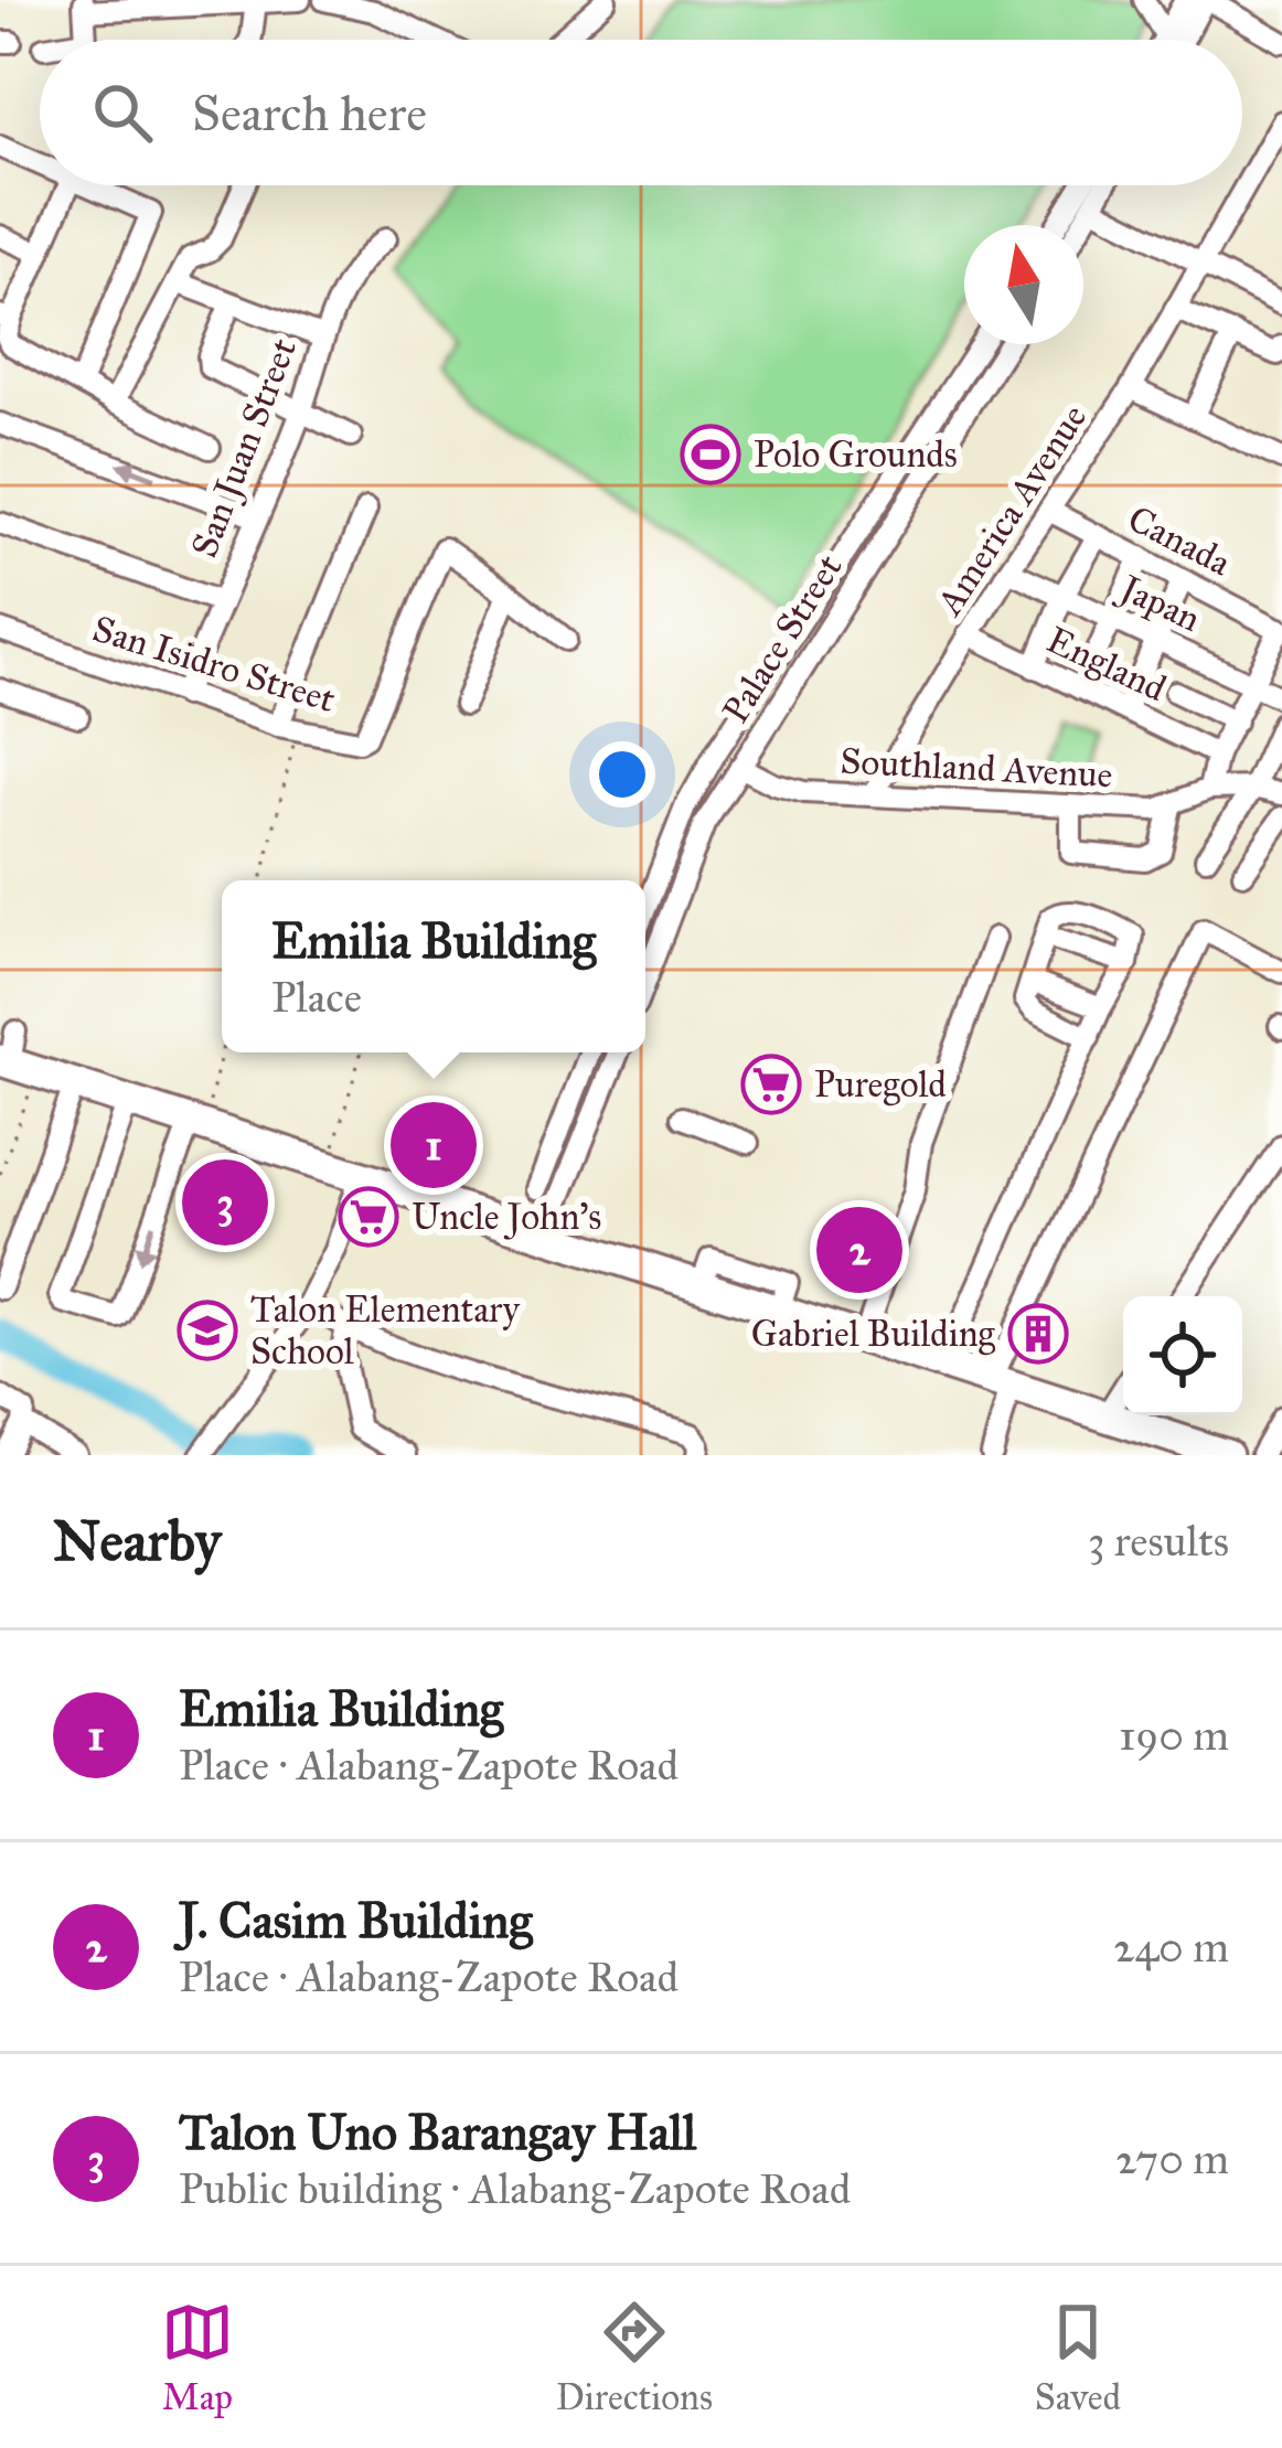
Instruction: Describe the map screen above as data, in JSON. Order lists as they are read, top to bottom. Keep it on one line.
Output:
{"streets":{"street":["San Juan Street","America Avenue","Canada","Japan","Palace Street","San Isidro Street","England","Southland Avenue"]},"crossings":[["San Juan Street","San Isidro Street"],["America Avenue","Canada"],["America Avenue","Japan"],["America Avenue","England"],["America Avenue","Southland Avenue"],["Canada","Japan"],["Canada","England"],["Canada","Southland Avenue"],["Palace Street","Southland Avenue"]],"places":{"sports":["Polo Grounds"],"supermarket":["Puregold","Uncle John's"],"school or university":["Talon Elementary School"],"building":["Gabriel Building"]},"north":"top","page":{"search":"Search here","popup":["Emilia Building","Place"],"pins":["1","3","2"],"heading":["Nearby","3 results"],"list":[{"mark":"1","name":"Emilia Building","note":"Place · Alabang-Zapote Road","value":"190 m"},{"mark":"2","name":"J. Casim Building","note":"Place · Alabang-Zapote Road","value":"240 m"},{"mark":"3","name":"Talon Uno Barangay Hall","note":"Public building · Alabang-Zapote Road","value":"270 m"}],"nav":["Map","Directions","Saved"]}}
